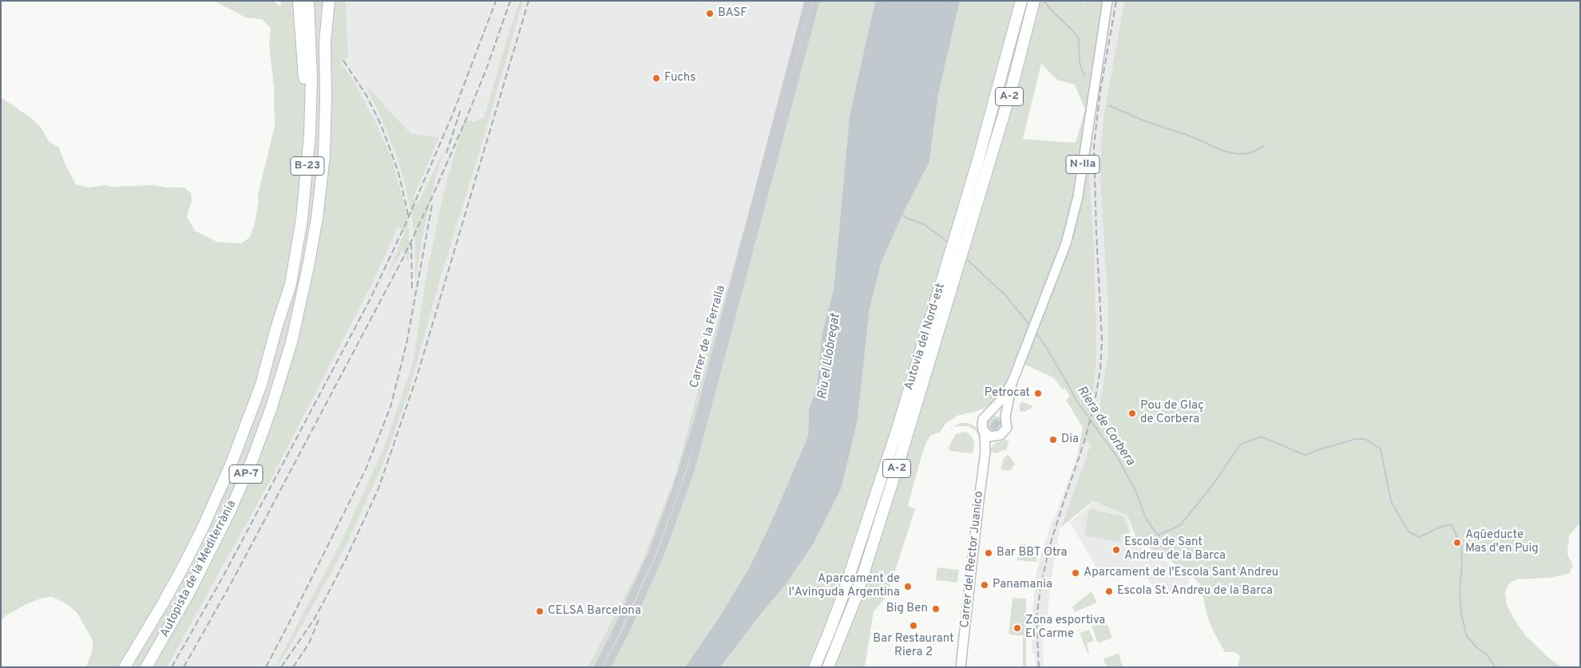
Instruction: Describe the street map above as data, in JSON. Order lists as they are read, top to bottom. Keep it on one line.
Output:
{"streets":{"highway":["A-2","B-23","Autovia del Nord-est","AP-7","Autopista de la Mediterrània"],"main road":["N-IIa","Carrer del Rector Juanico"],"street":["Carrer de la Ferralla"]},"crossings":[["N-IIa","Carrer del Rector Juanico"],["B-23","AP-7"],["B-23","Autopista de la Mediterrània"],["AP-7","Autopista de la Mediterrània"]],"water":["Riu el Llobregat","Riera de Corbera"],"places":["BASF","Fuchs","Petrocat","Pou de Glaç de Corbera","Dia","Aqüeducte Mas d'en Puig","Escola de Sant Andreu de la Barca","Bar BBT Otra","Aparcament de l'Escola Sant Andreu","Panamania","Aparcament de l'Avinguda Argentina","Escola St. Andreu de la Barca","Big Ben","CELSA Barcelona","Bar Restaurant Riera 2","Zona esportiva El Carme"]}
